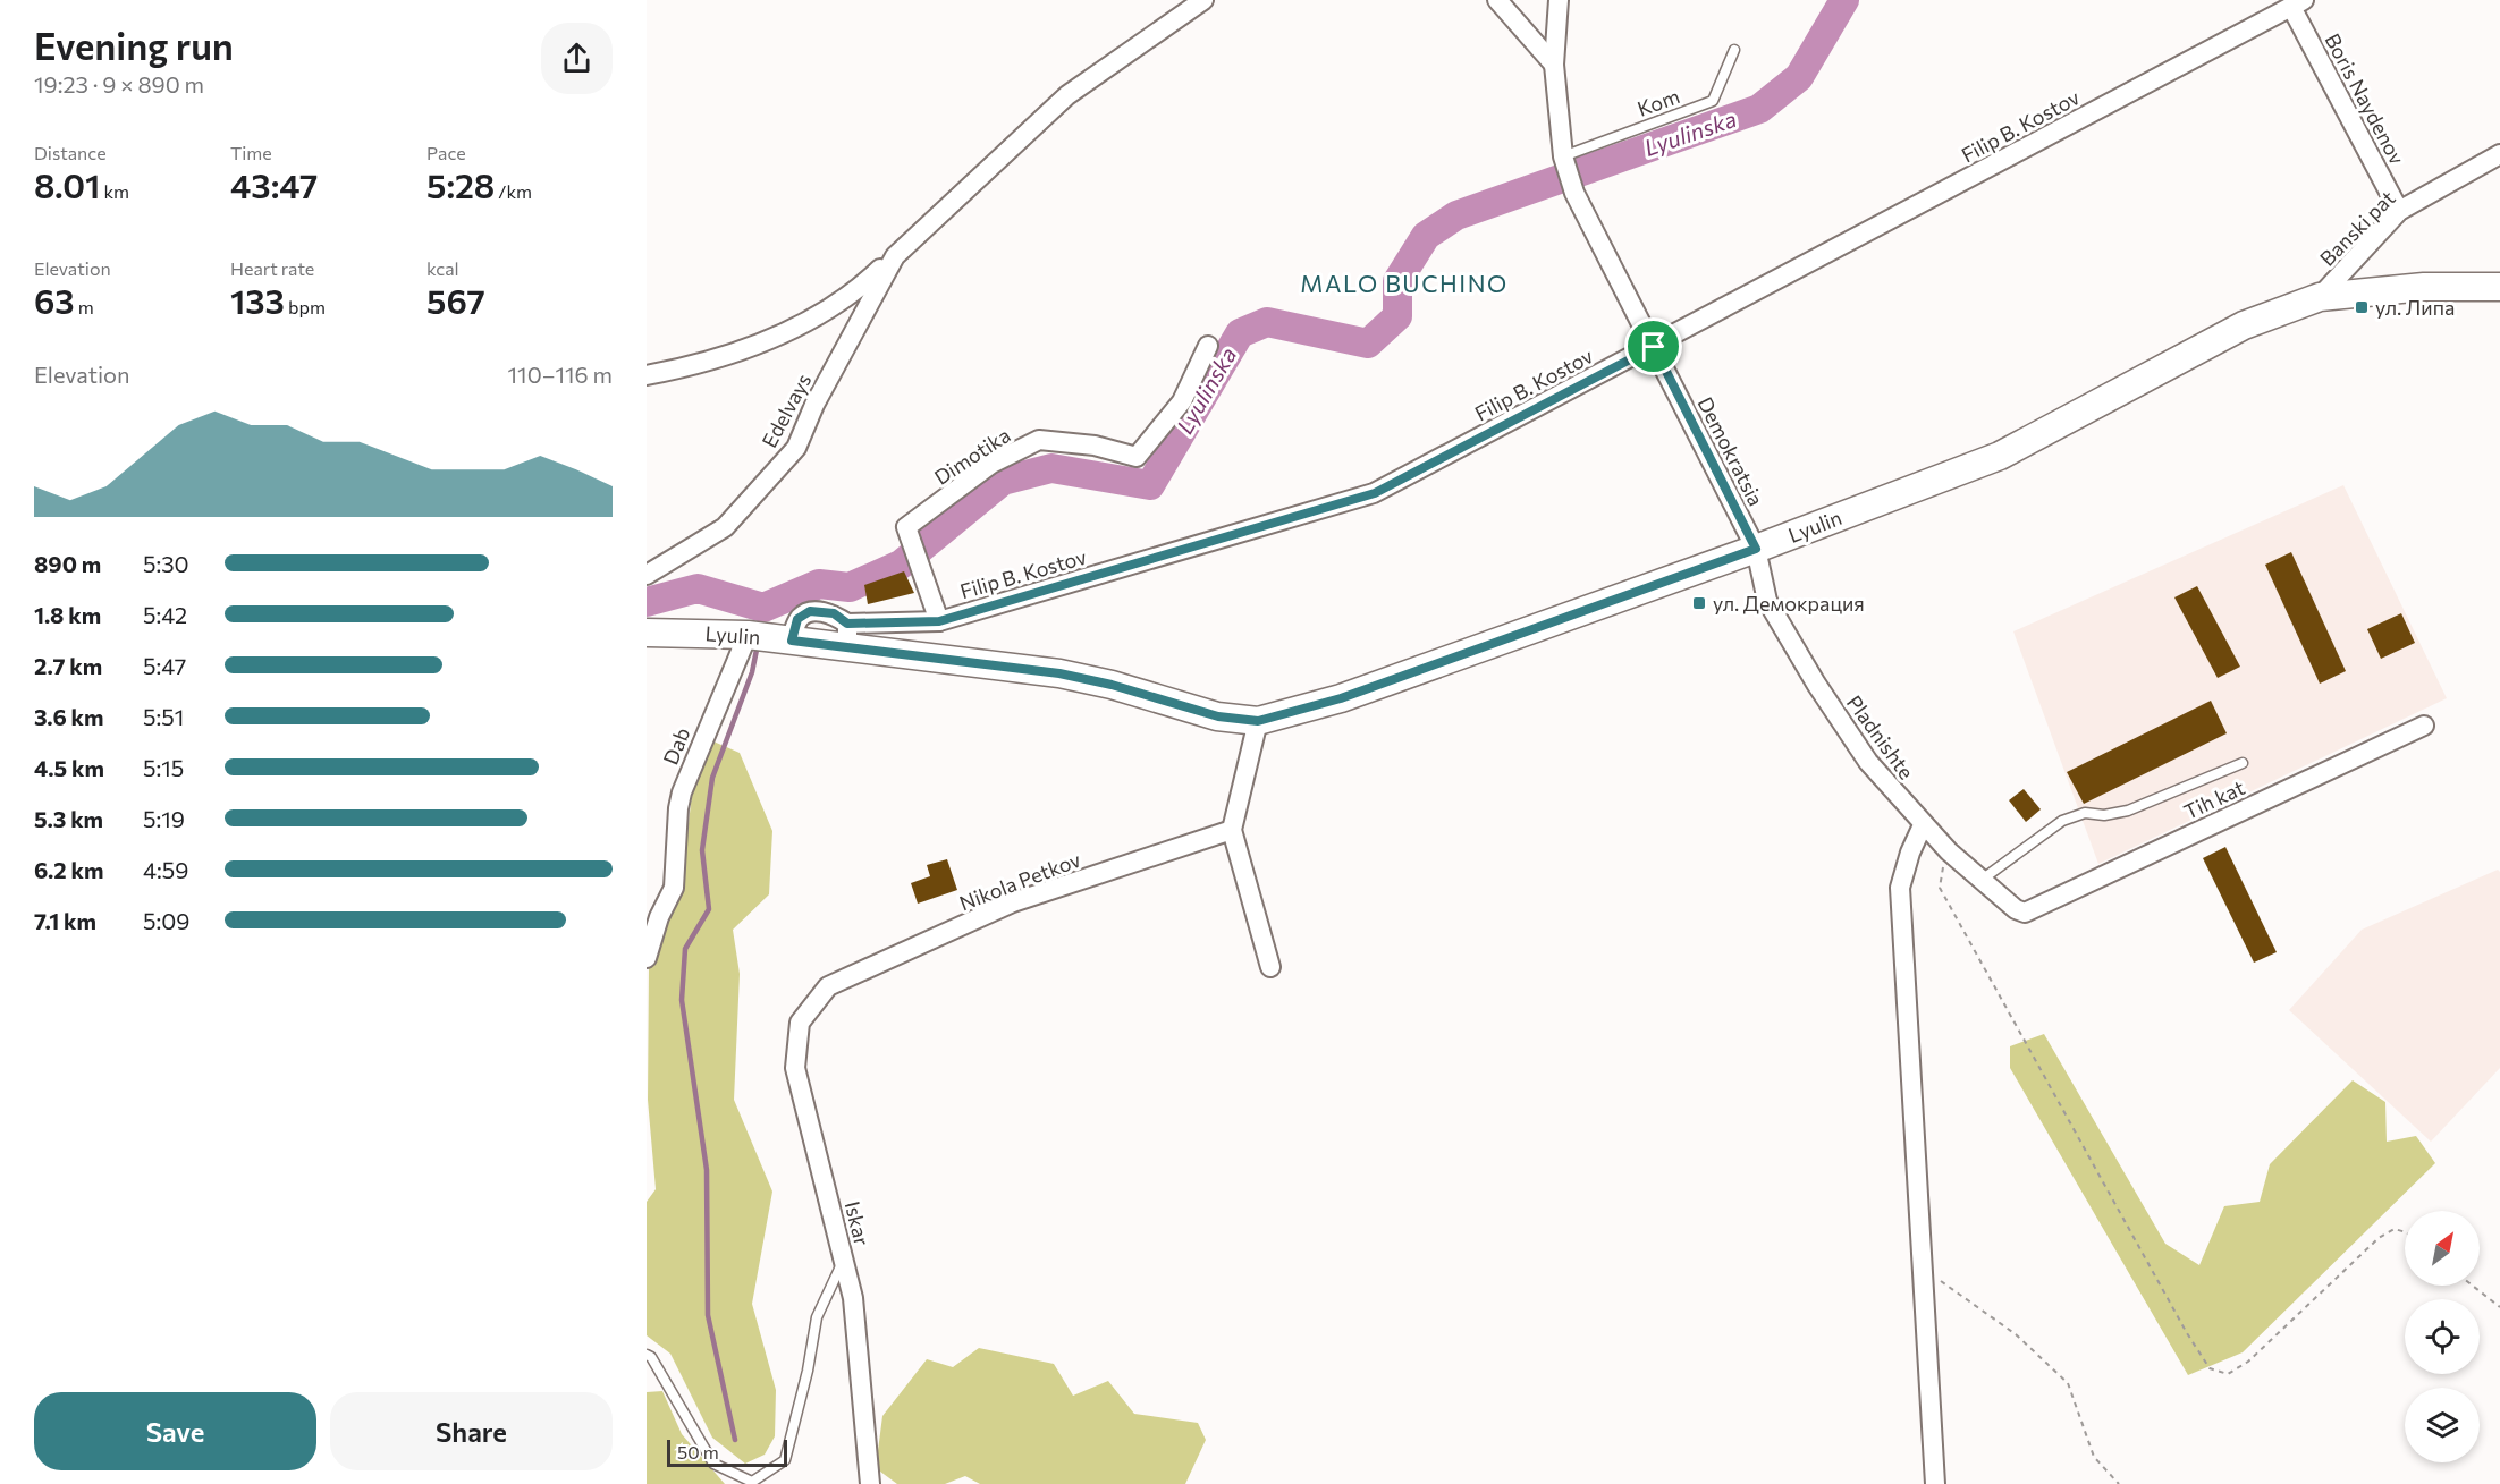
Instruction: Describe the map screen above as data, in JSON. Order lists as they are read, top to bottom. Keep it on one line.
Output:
{"streets":{"street":["Boris Naydenov","Filip B. Kostov","Banski pat","Edelvays","Demokratsia","Dimotika","Lyulin","Pladnishte","Dab","Tih kat","Nikola Petkov","Iskar"],"lane":["Kom"]},"crossings":[["Boris Naydenov","Filip B. Kostov"],["Boris Naydenov","Banski pat"],["Kom","Demokratsia"],["Filip B. Kostov","Demokratsia"],["Filip B. Kostov","Dimotika"],["Filip B. Kostov","Lyulin"],["Banski pat","Lyulin"],["Demokratsia","Lyulin"],["Demokratsia","Pladnishte"],["Lyulin","Pladnishte"],["Lyulin","Dab"],["Pladnishte","Tih kat"],["Nikola Petkov","Iskar"]],"districts":["MALO BUCHINO"],"water":["Lyulinska"],"places":{"transit":["ул. Липа","ул. Демокрация"]},"scale_bar":"50 m","north":"top right","page":{"heading":["Evening run","19:23 · 9 × 890 m"],"stats":[["Distance","8.01 km"],["Time","43:47"],["Pace","5:28 /km"],["Elevation","63 m"],["Heart rate","133 bpm"],["kcal","567"]],"chart":["Elevation","110–116 m"],"list":[{"name":"890 m","note":"5:30"},{"name":"1.8 km","note":"5:42"},{"name":"2.7 km","note":"5:47"},{"name":"3.6 km","note":"5:51"},{"name":"4.5 km","note":"5:15"},{"name":"5.3 km","note":"5:19"},{"name":"6.2 km","note":"4:59"},{"name":"7.1 km","note":"5:09"}],"buttons":["Save","Share"],"scale":"50 m"}}
